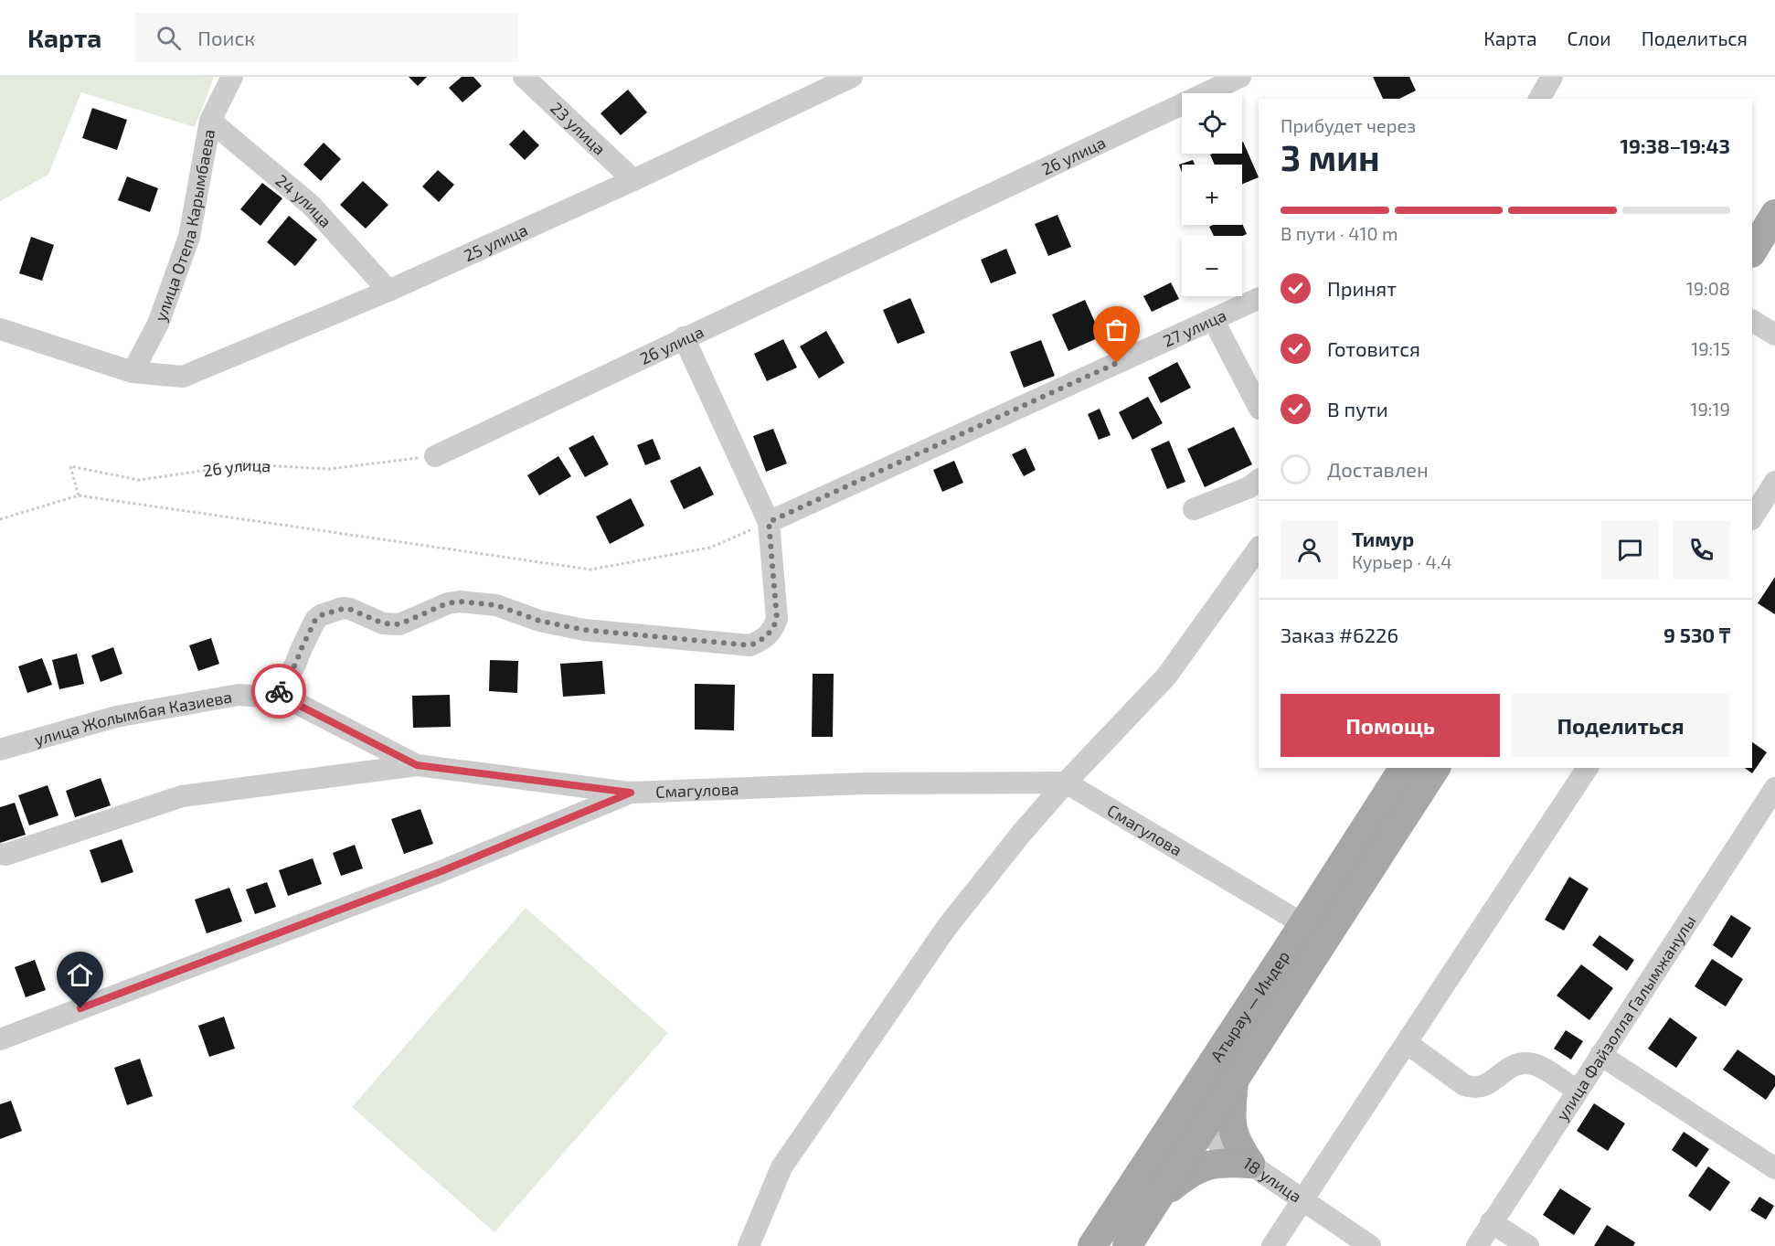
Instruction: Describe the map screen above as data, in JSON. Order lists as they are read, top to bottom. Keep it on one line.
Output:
{"streets":{"main road":["Атырау — Индер"],"street":["23 улица","26 улица","24 улица","улица Отепа Карымбаева","25 улица","27 улица","улица Жолымбая Казиева","Смагулова","улица Файзолла Галымжанулы","18 улица"]},"crossings":[["23 улица","25 улица"],["24 улица","улица Отепа Карымбаева"],["24 улица","25 улица"],["улица Отепа Карымбаева","25 улица"],["улица Жолымбая Казиева","Смагулова"],["Смагулова","Атырау — Индер"],["Атырау — Индер","18 улица"]],"page":{"header":"Карта","search":"Поиск","nav":["Карта","Слои","Поделиться"],"map_buttons":["+","−"],"heading":["3 мин","Прибудет через","19:38–19:43"],"panel":["Тимур","Курьер · 4.4","Заказ #6226","9 530 ₸"],"bar":"В пути · 410 m","list":[["Принят","19:08"],["Готовится","19:15"],["В пути","19:19"],"Доставлен"],"buttons":["Помощь","Поделиться"]}}
